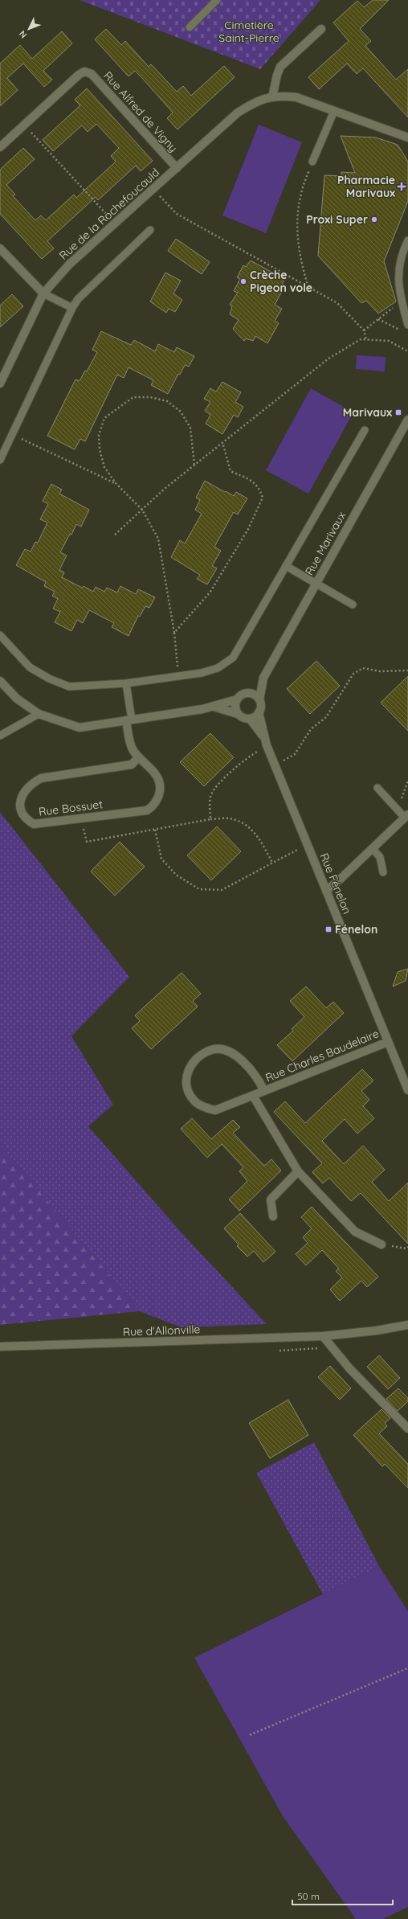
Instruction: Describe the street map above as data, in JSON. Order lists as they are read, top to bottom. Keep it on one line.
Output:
{"streets":{"street":["Rue Alfred de Vigny","Rue de la Rochefoucauld","Rue Marivaux","Rue Bossuet","Rue Fénelon","Rue Charles Baudelaire","Rue d'Allonville"]},"crossings":[["Rue Alfred de Vigny","Rue de la Rochefoucauld"],["Rue Marivaux","Rue Fénelon"],["Rue Fénelon","Rue Charles Baudelaire"]],"parks":["Cimetière Saint-Pierre"],"places":{"health":["Pharmacie Marivaux"],"other":["Proxi Super","Crèche Pigeon vole"],"transit":["Marivaux","Fénelon"]},"scale_bar":"50 m","north":"bottom left"}
